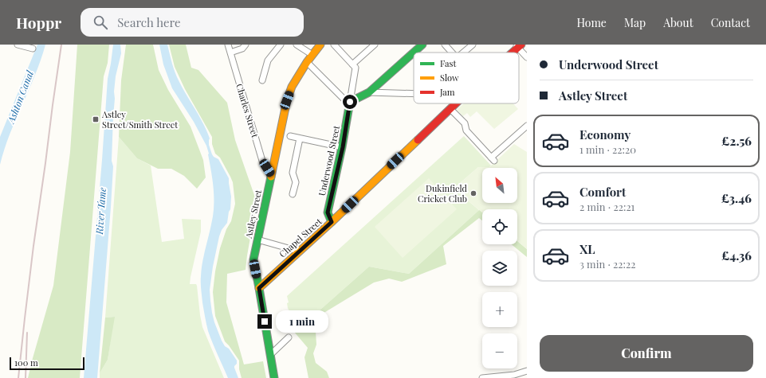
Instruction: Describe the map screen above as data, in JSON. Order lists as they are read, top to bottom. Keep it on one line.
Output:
{"streets":{"street":["Charles Street","Underwood Street","Astley Street","Chapel Street"]},"crossings":[["Charles Street","Astley Street"],["Underwood Street","Chapel Street"],["Astley Street","Chapel Street"]],"water":["Ashton Canal","River Tame"],"places":{"transit":["Astley Street/Smith Street"],"other":["Dukinfield Cricket Club"]},"legend":["Fast","Slow","Jam"],"scale_bar":"100 m","north":"top left","page":{"header":"Hoppr","search":"Search here","nav":["Home","Map","About","Contact"],"banner":["Underwood Street","Astley Street"],"list":[{"name":"Economy","note":"1 min · 22:20","value":"£2.56"},{"name":"Comfort","note":"2 min · 22:21","value":"£3.46"},{"name":"XL","note":"3 min · 22:22","value":"£4.36"}],"map_buttons":["+","−"],"bubble":"1 min","buttons":"Confirm","scale":"100 m"}}
